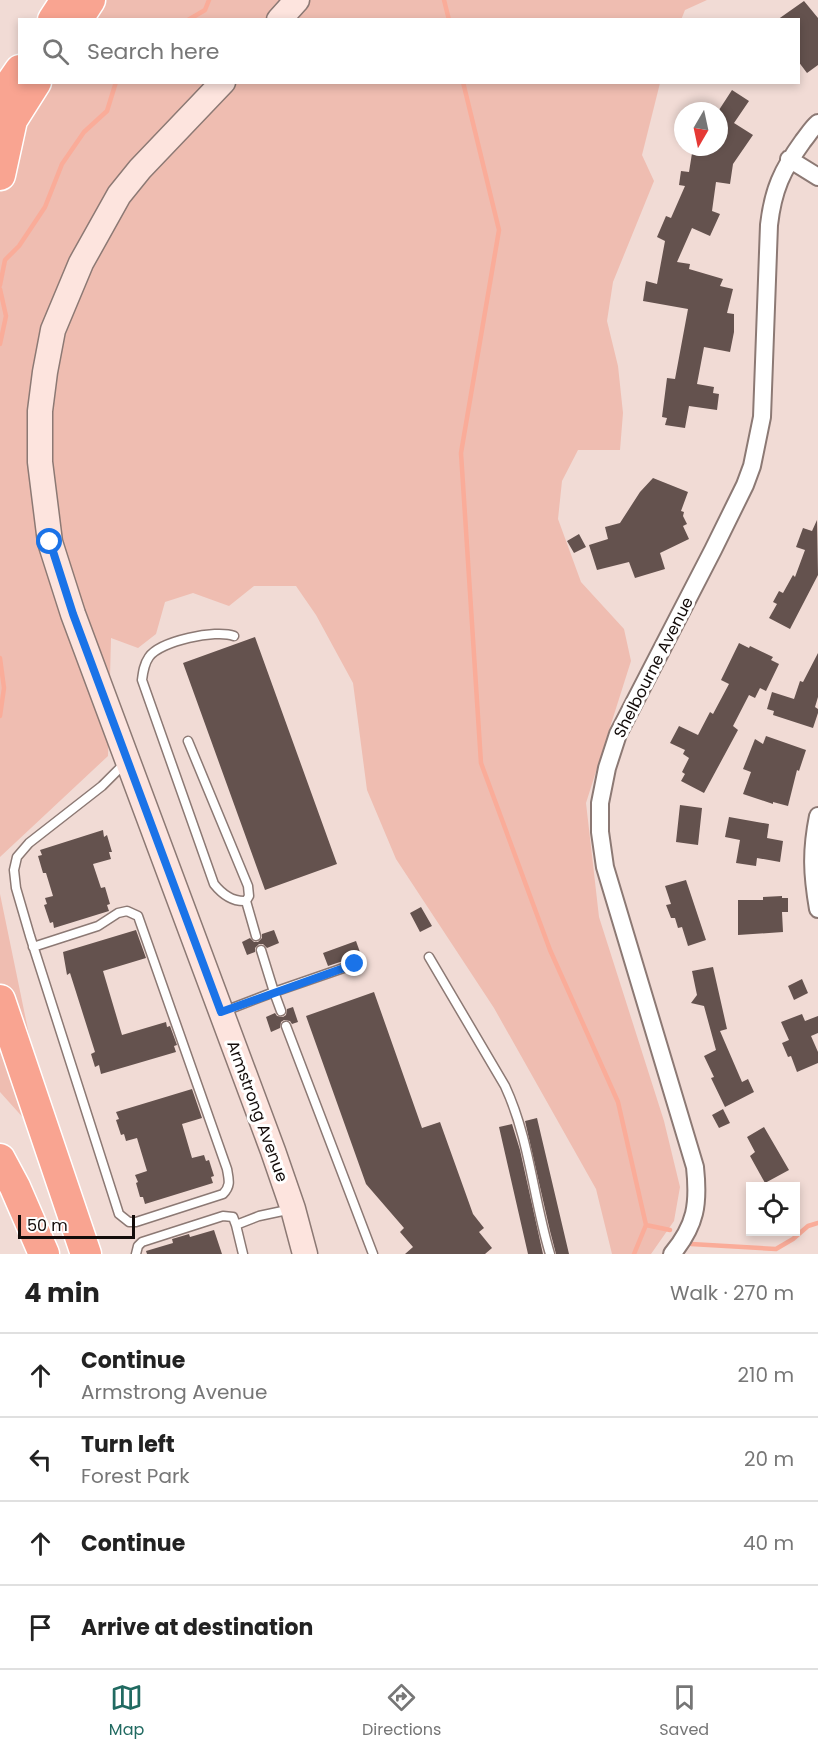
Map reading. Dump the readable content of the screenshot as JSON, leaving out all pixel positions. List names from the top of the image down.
{
  "streets": {
    "street": ["Shelbourne Avenue", "Armstrong Avenue"]
  },
  "scale_bar": "50 m",
  "north": "bottom",
  "page": {
    "search": "Search here",
    "scale": "50 m",
    "heading": ["4 min", "Walk · 270 m"],
    "list": [
      ["Continue", "Armstrong Avenue", "210 m"],
      ["Turn left", "Forest Park", "20 m"],
      ["Continue", "40 m"],
      "Arrive at destination"
    ],
    "nav": ["Map", "Directions", "Saved"]
  }
}
